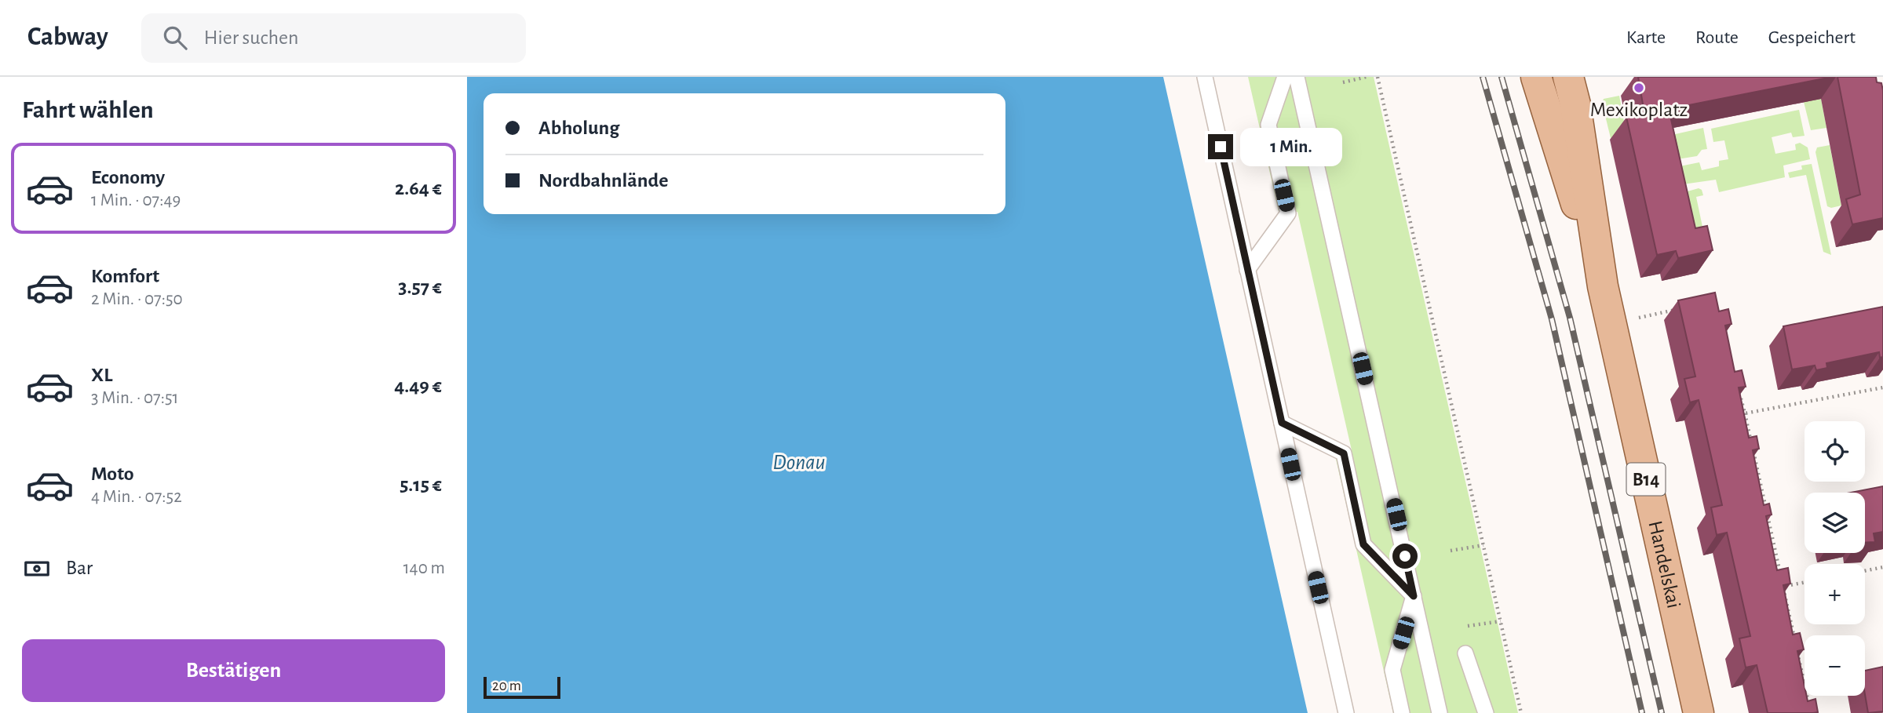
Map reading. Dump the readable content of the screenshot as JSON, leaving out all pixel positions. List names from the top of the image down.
{
  "streets": {
    "main road": ["B14", "Handelskai"]
  },
  "water": ["Donau"],
  "places": ["Mexikoplatz"],
  "scale_bar": "20 m",
  "page": {
    "header": "Cabway",
    "search": "Hier suchen",
    "nav": ["Karte", "Route", "Gespeichert"],
    "heading": "Fahrt wählen",
    "banner": ["Abholung", "Nordbahnlände"],
    "bubble": "1 Min.",
    "list": [
      {
        "name": "Economy",
        "note": "1 Min. · 07:49",
        "value": "2.64 €"
      },
      {
        "name": "Komfort",
        "note": "2 Min. · 07:50",
        "value": "3.57 €"
      },
      {
        "name": "XL",
        "note": "3 Min. · 07:51",
        "value": "4.49 €"
      },
      {
        "name": "Moto",
        "note": "4 Min. · 07:52",
        "value": "5.15 €"
      }
    ],
    "map_buttons": ["+", "−"],
    "pay": ["Bar", "140 m"],
    "buttons": "Bestätigen",
    "scale": "20 m"
  }
}
